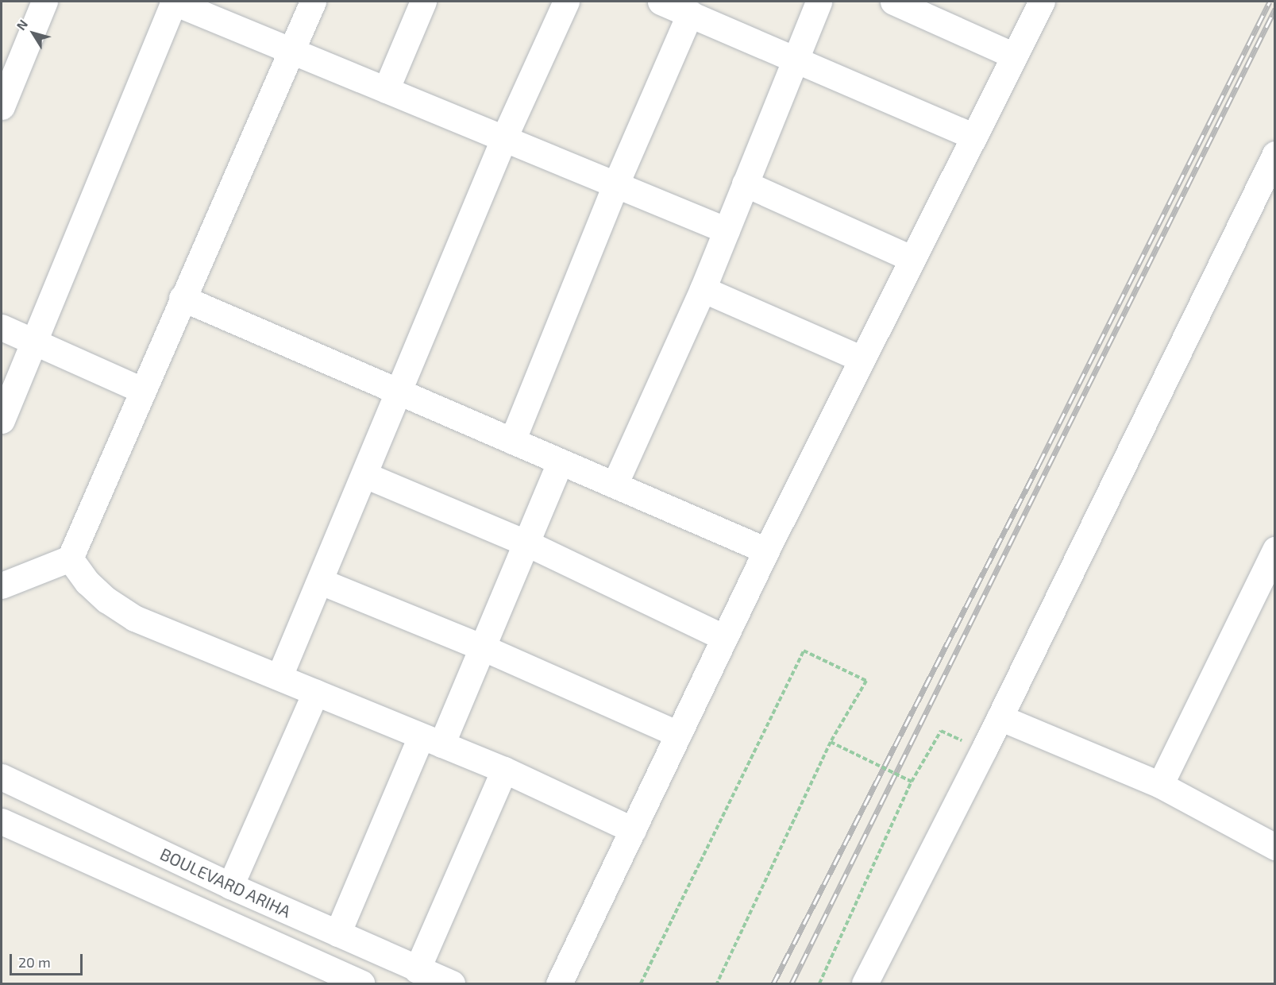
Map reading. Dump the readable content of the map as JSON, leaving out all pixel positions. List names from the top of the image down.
{
  "streets": {
    "street": ["BOULEVARD ARIHA"]
  },
  "scale_bar": "20 m",
  "north": "top left"
}
